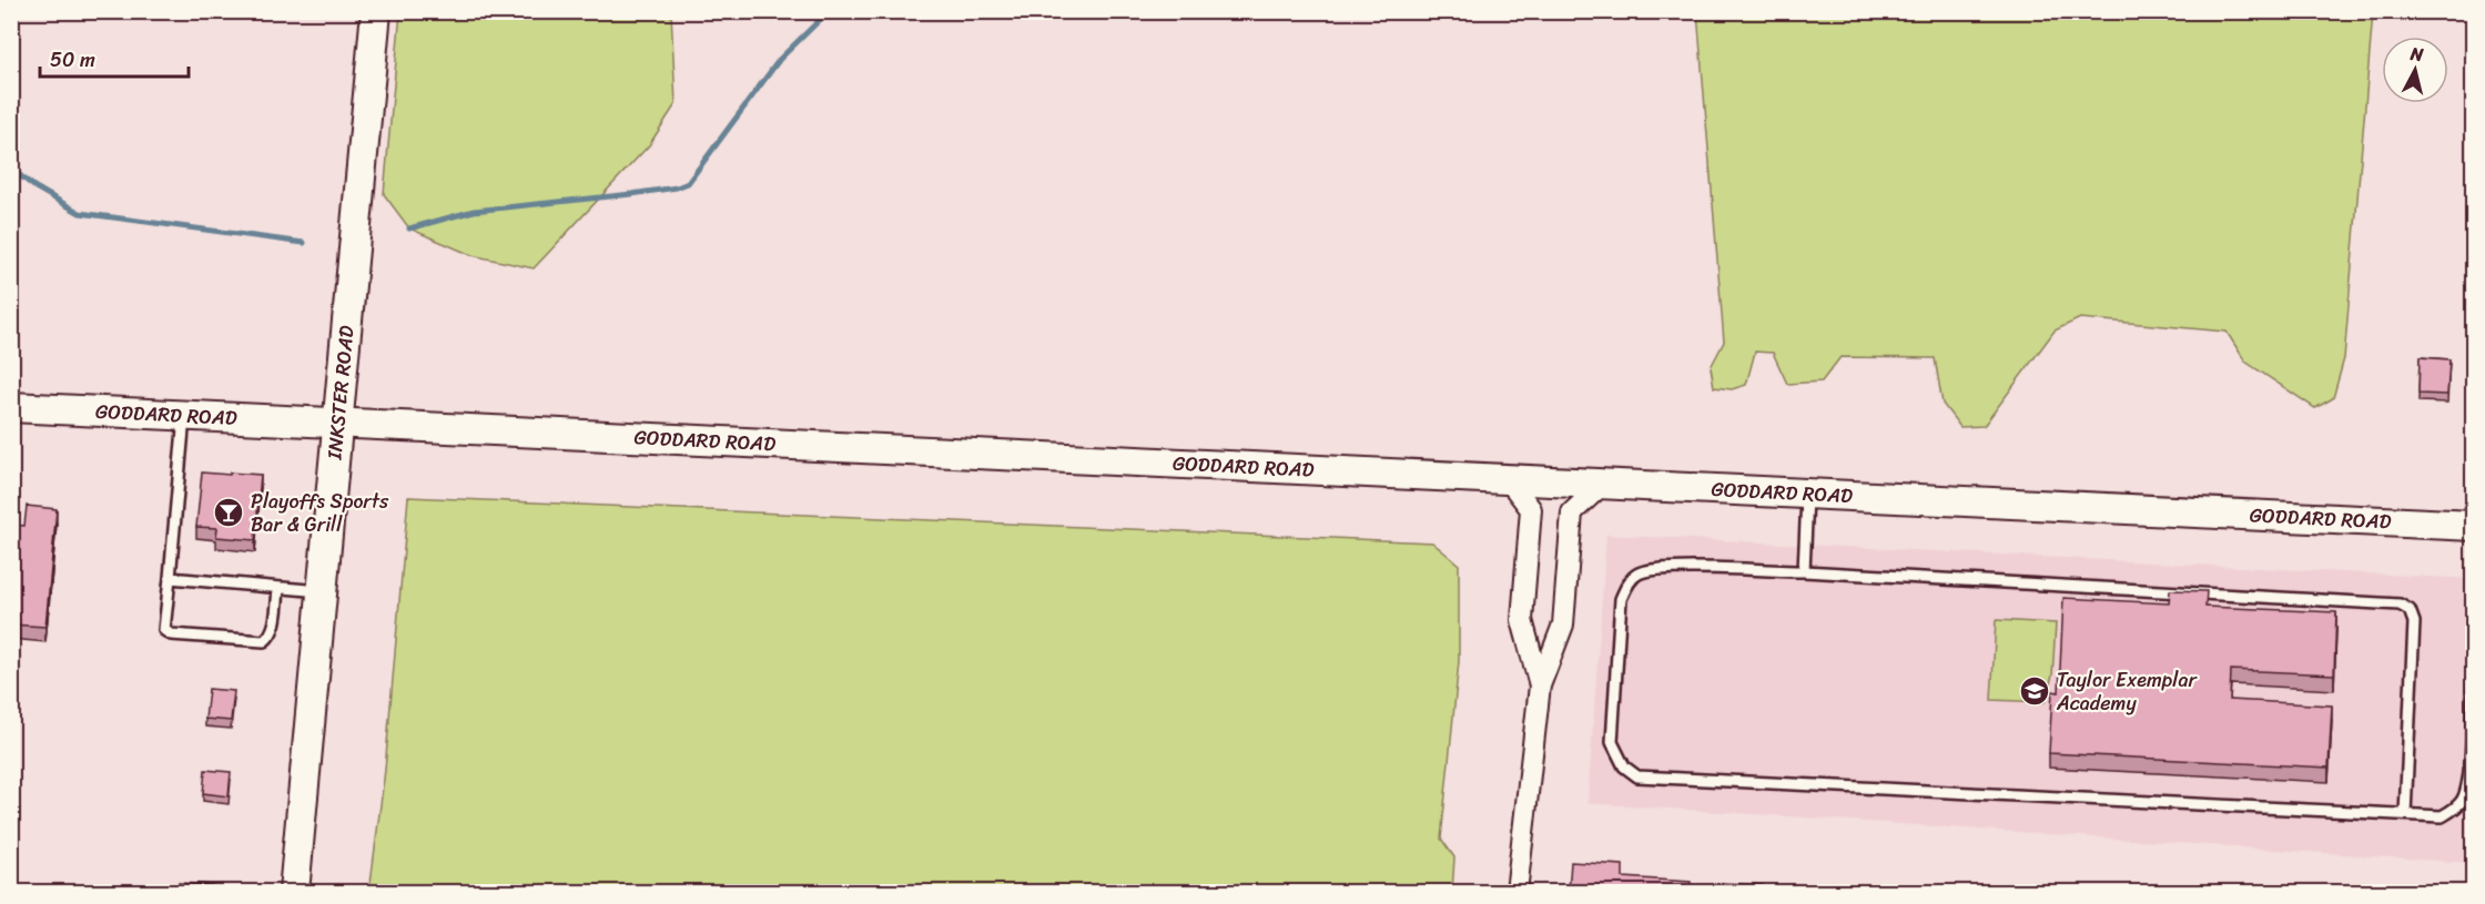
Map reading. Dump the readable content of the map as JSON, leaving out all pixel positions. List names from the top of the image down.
{
  "streets": {
    "main road": ["INKSTER ROAD", "GODDARD ROAD"]
  },
  "crossings": [
    ["INKSTER ROAD", "GODDARD ROAD"]
  ],
  "places": {
    "bar": ["Playoffs Sports Bar & Grill"],
    "school or university": ["Taylor Exemplar Academy"]
  },
  "scale_bar": "50 m",
  "north": "top"
}
